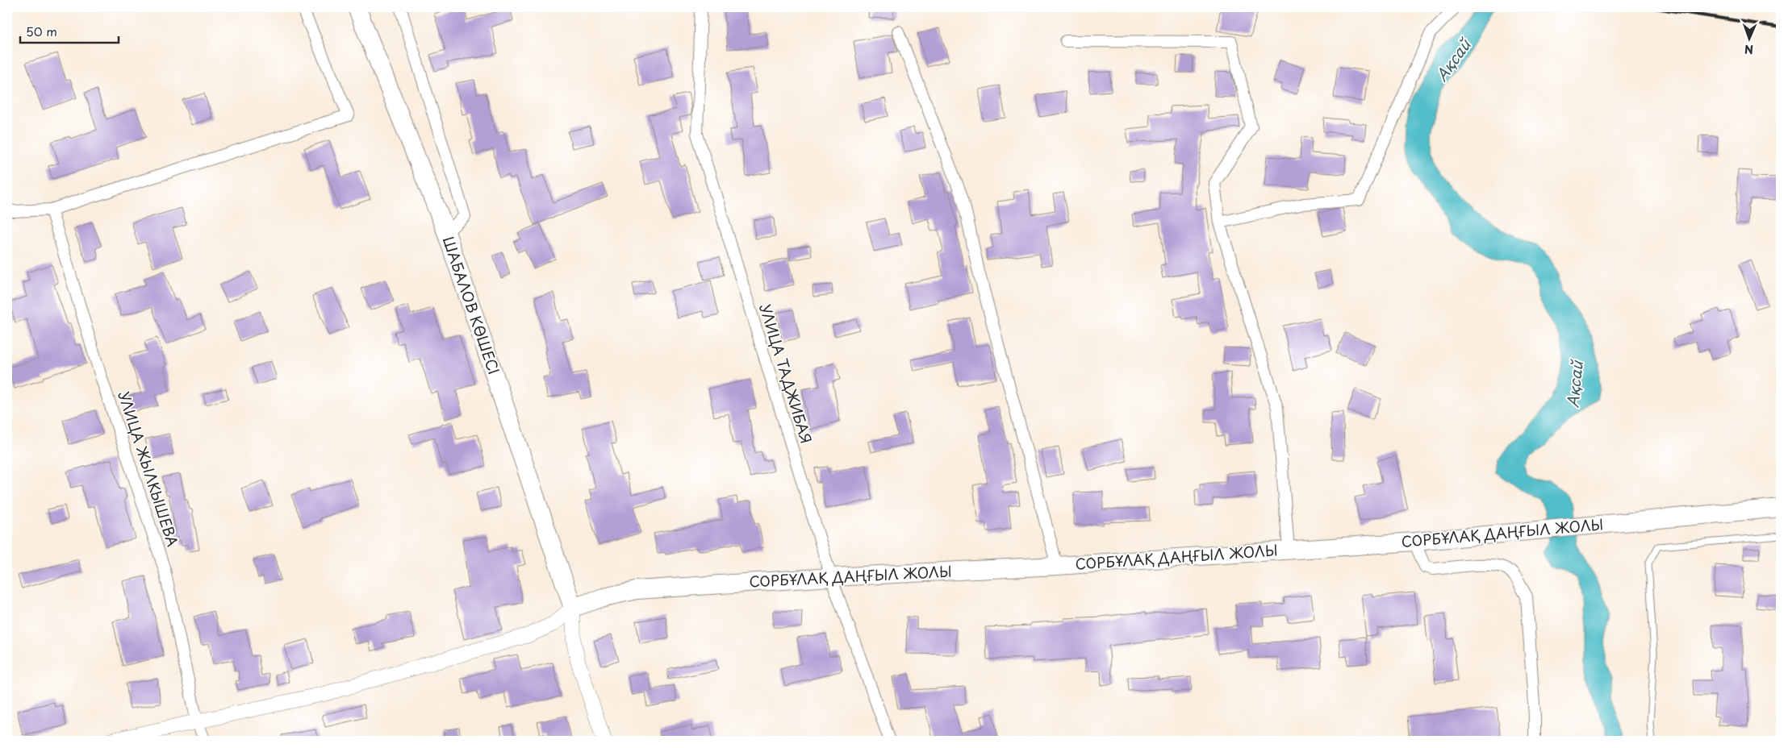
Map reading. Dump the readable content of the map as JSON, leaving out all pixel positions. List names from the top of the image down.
{
  "streets": {
    "main road": ["ШАБАЛОВ КӨШЕСІ", "СОРБҰЛАҚ ДАҢҒЫЛ ЖОЛЫ"],
    "street": ["УЛИЦА ТАДЖИБАЯ", "УЛИЦА ЖЫЛКЫШЕВА"]
  },
  "crossings": [
    ["ШАБАЛОВ КӨШЕСІ", "СОРБҰЛАҚ ДАҢҒЫЛ ЖОЛЫ"],
    ["УЛИЦА ТАДЖИБАЯ", "СОРБҰЛАҚ ДАҢҒЫЛ ЖОЛЫ"]
  ],
  "water": ["Ақсай"],
  "scale_bar": "50 m",
  "north": "bottom"
}
